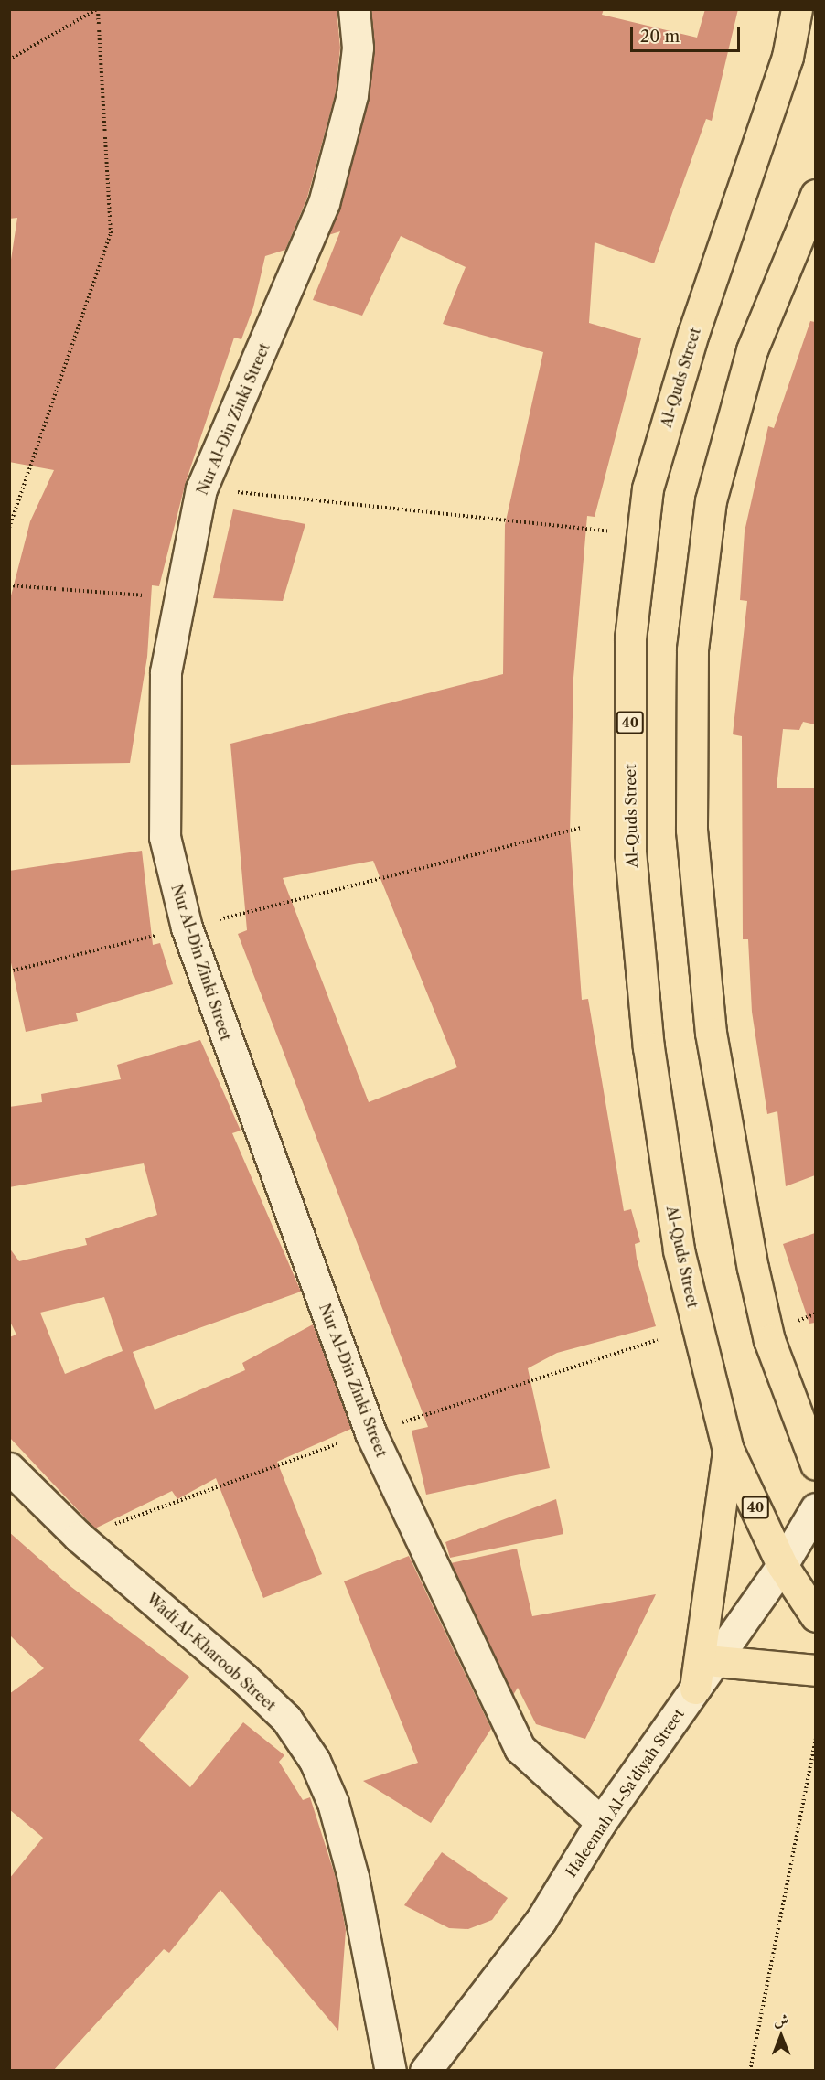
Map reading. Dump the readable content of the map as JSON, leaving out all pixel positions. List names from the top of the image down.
{
  "streets": {
    "highway": ["Al-Quds Street", "40"],
    "street": ["Nur Al-Din Zinki Street", "Wadi Al-Kharoob Street", "Haleemah Al-Sa'diyah Street"]
  },
  "crossings": [
    ["Al-Quds Street", "Haleemah Al-Sa'diyah Street"],
    ["Nur Al-Din Zinki Street", "Haleemah Al-Sa'diyah Street"]
  ],
  "scale_bar": "20 m",
  "north": "top"
}
